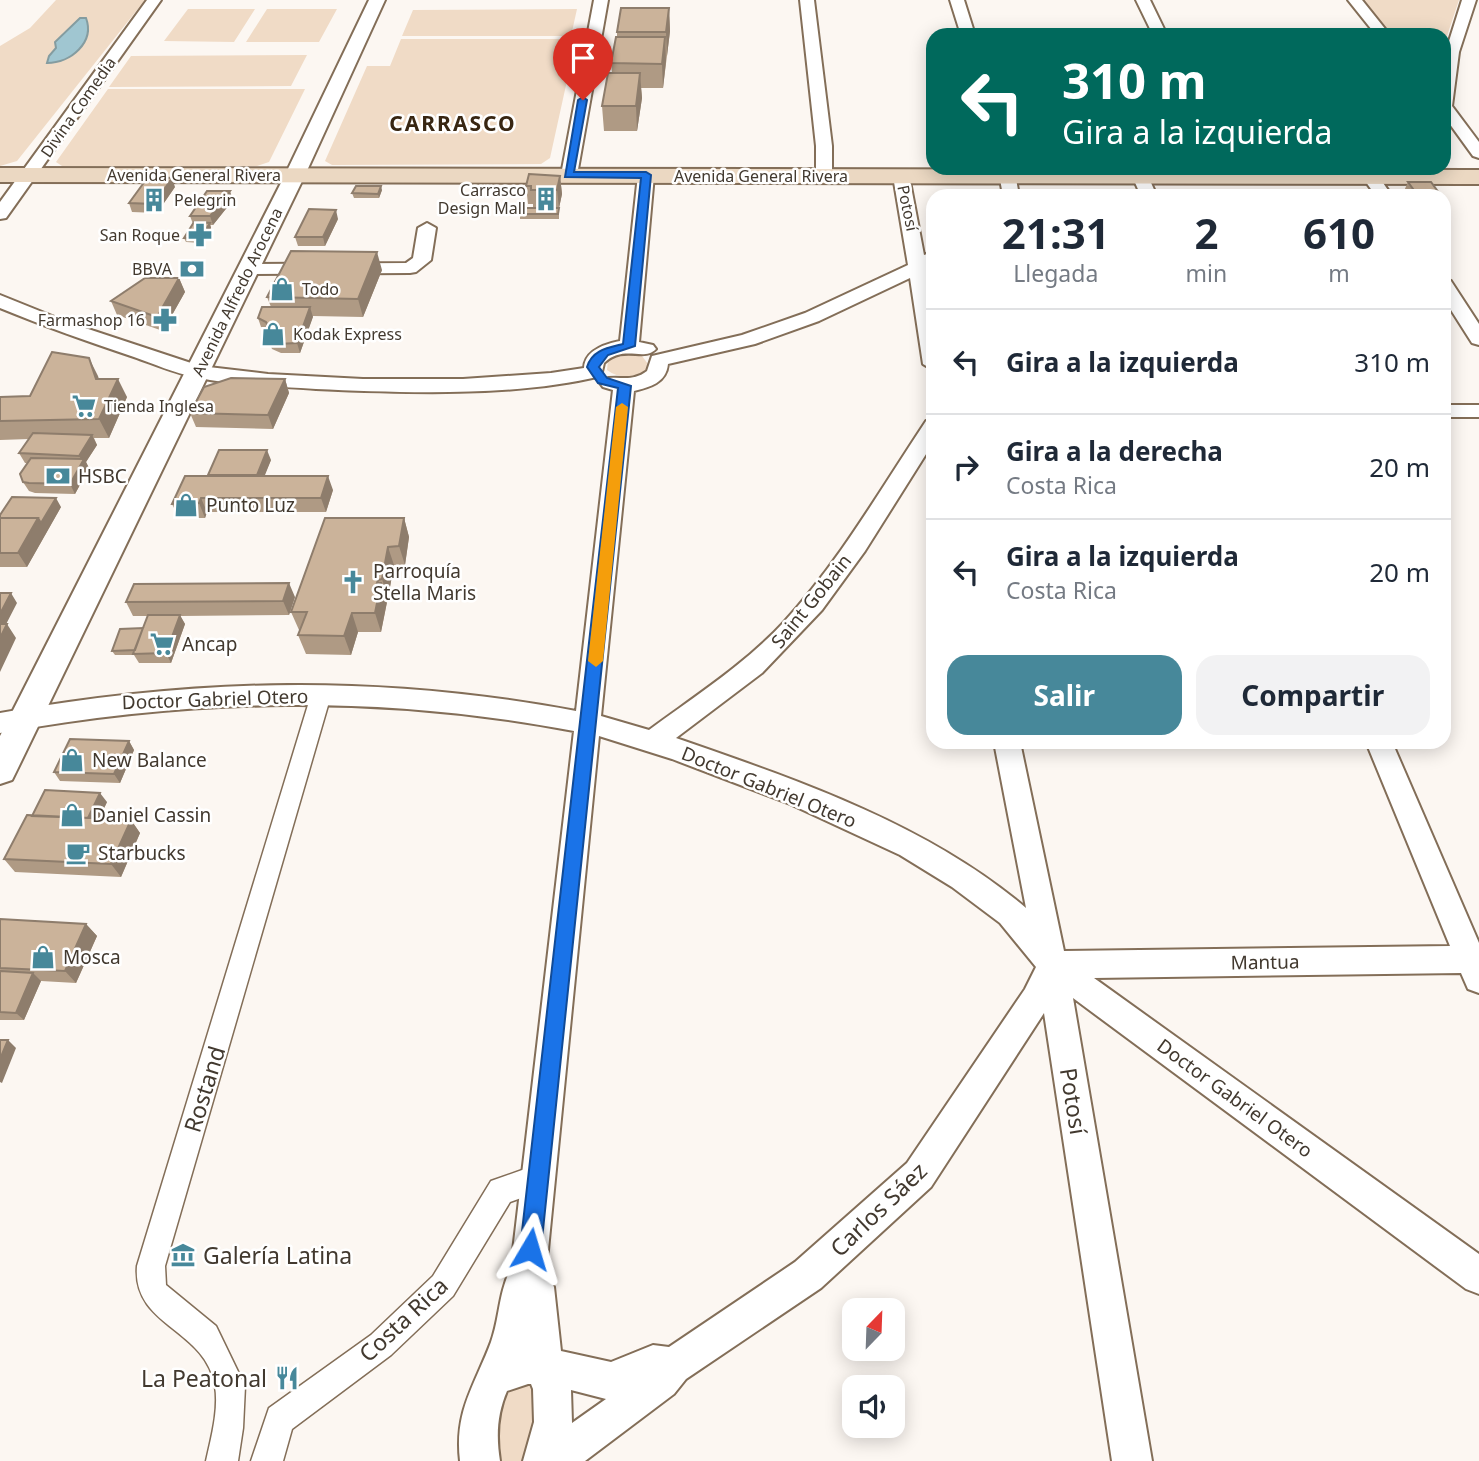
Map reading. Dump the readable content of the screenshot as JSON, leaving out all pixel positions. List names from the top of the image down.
{
  "streets": {
    "main road": ["Avenida General Rivera"],
    "street": [
      "Divina Comedia",
      "Potosí",
      "Avenida Alfredo Arocena",
      "Saint Gobain",
      "Doctor Gabriel Otero",
      "Mantua",
      "Rostand",
      "Carlos Sáez",
      "Costa Rica"
    ]
  },
  "crossings": [
    ["Divina Comedia", "Avenida General Rivera"],
    ["Avenida General Rivera", "Potosí"],
    ["Avenida General Rivera", "Avenida Alfredo Arocena"],
    ["Potosí", "Doctor Gabriel Otero"],
    ["Potosí", "Mantua"],
    ["Potosí", "Carlos Sáez"],
    ["Avenida Alfredo Arocena", "Doctor Gabriel Otero"],
    ["Saint Gobain", "Doctor Gabriel Otero"],
    ["Doctor Gabriel Otero", "Mantua"],
    ["Doctor Gabriel Otero", "Rostand"],
    ["Doctor Gabriel Otero", "Carlos Sáez"],
    ["Mantua", "Carlos Sáez"]
  ],
  "districts": ["CARRASCO"],
  "places": {
    "building": ["Carrasco Design Mall", "Pelegrin"],
    "pharmacy": ["San Roque", "Farmashop 16"],
    "bank": ["BBVA", "HSBC"],
    "shop": [
      "Todo",
      "Kodak Express",
      "Punto Luz",
      "New Balance",
      "Daniel Cassin",
      "Mosca"
    ],
    "supermarket": ["Tienda Inglesa", "Ancap"],
    "church": ["Parroquía Stella Maris"],
    "cafe": ["Starbucks"],
    "museum": ["Galería Latina"],
    "restaurant": ["La Peatonal"]
  },
  "north": "top right",
  "page": {
    "turn": ["310 m", "Gira a la izquierda"],
    "eta": [
      "21:31",
      "Llegada",
      "2",
      "min",
      "610",
      "m"
    ],
    "list": [
      {
        "name": "Gira a la izquierda",
        "value": "310 m"
      },
      {
        "name": "Gira a la derecha",
        "note": "Costa Rica",
        "value": "20 m"
      },
      {
        "name": "Gira a la izquierda",
        "note": "Costa Rica",
        "value": "20 m"
      }
    ],
    "buttons": ["Salir", "Compartir"]
  }
}
